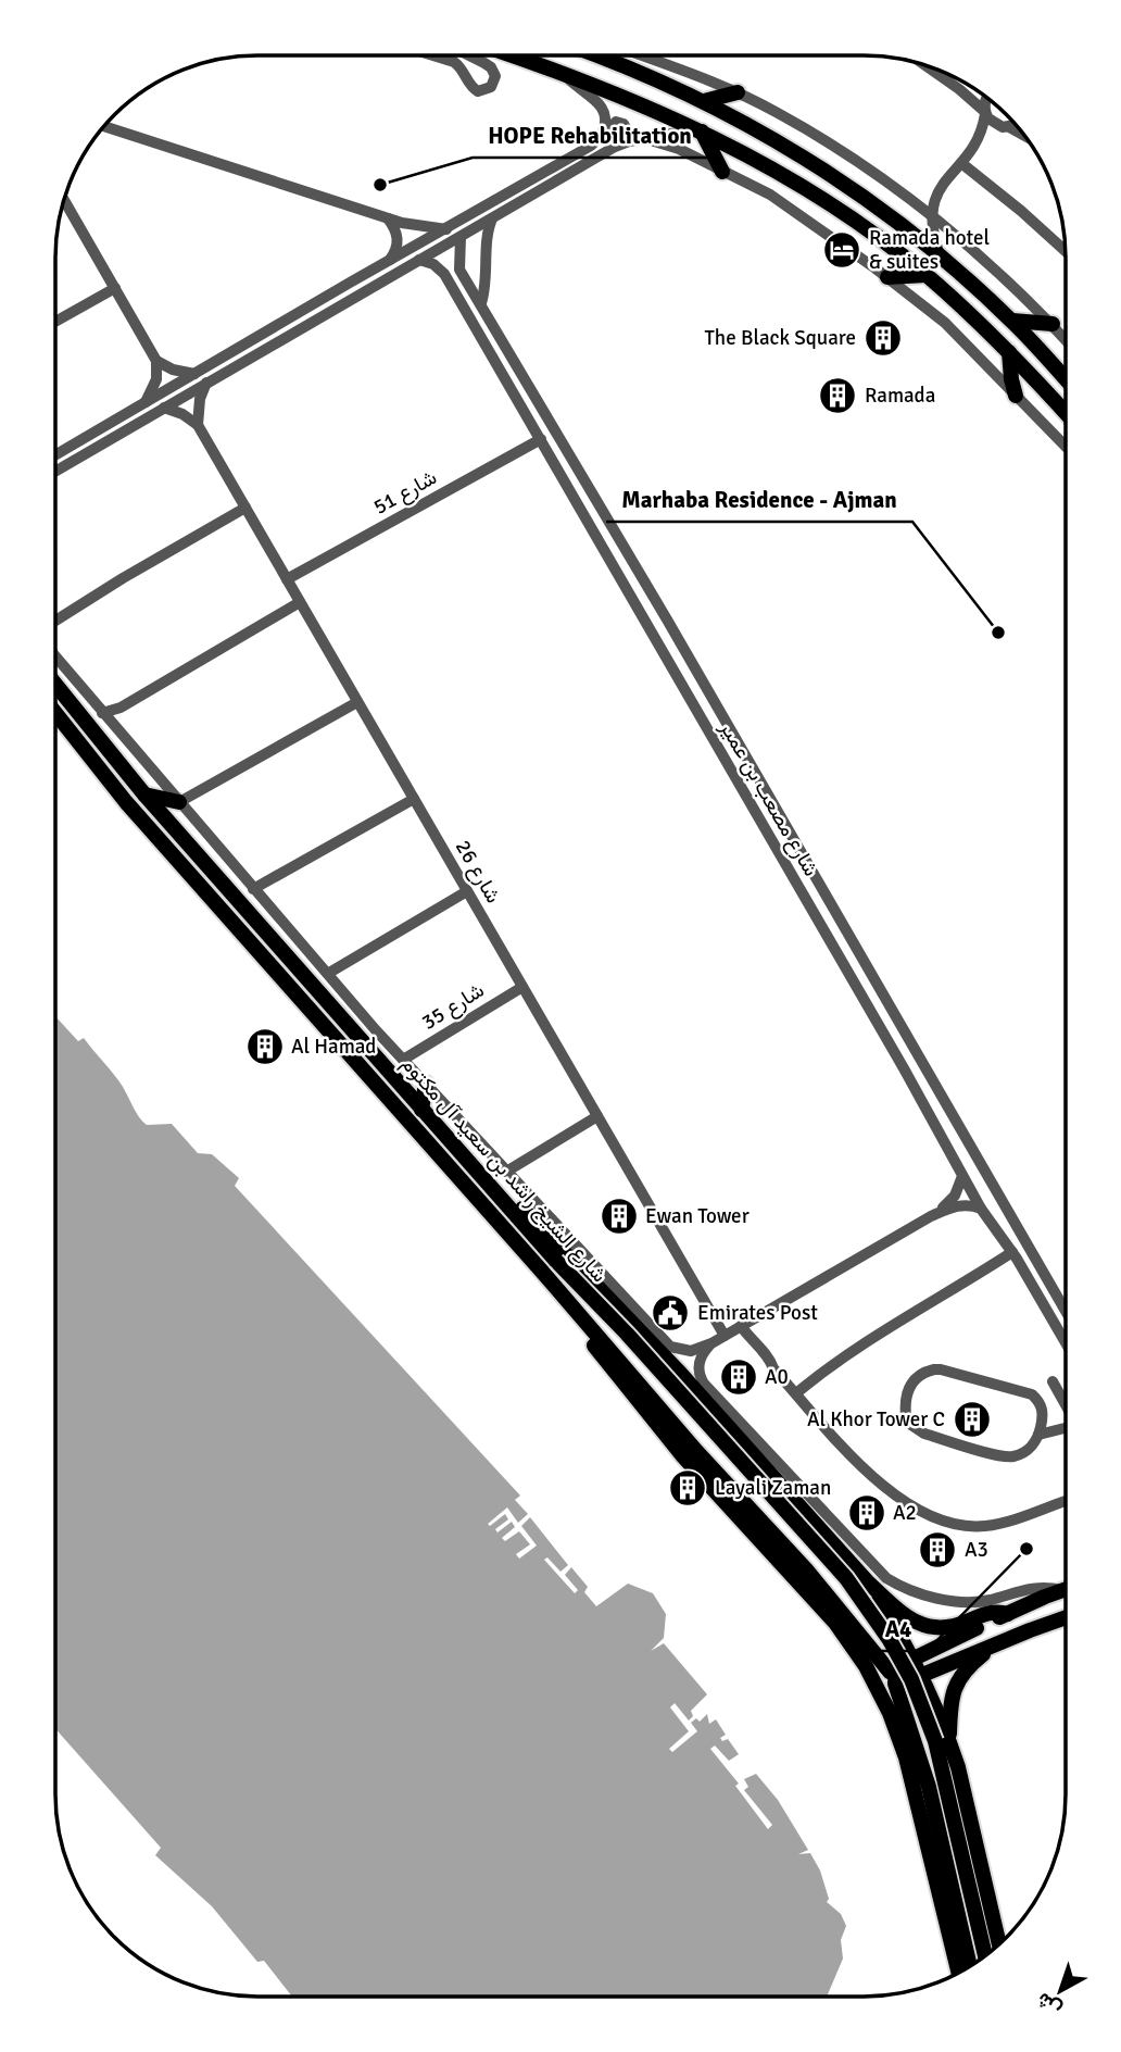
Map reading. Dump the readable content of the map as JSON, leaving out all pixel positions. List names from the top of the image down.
{
  "streets": {
    "main road": ["شارع الشيخ راشد بن سعيد آل مكتوم"],
    "street": [
      "شارع 51",
      "شارع مصعب بن عمير",
      "شارع 26",
      "شارع 35"
    ]
  },
  "crossings": [
    ["شارع 51", "شارع مصعب بن عمير"],
    ["شارع 51", "شارع 26"],
    ["شارع 26", "شارع 35"]
  ],
  "places": {
    "other": ["HOPE Rehabilitation", "Marhaba Residence - Ajman", "A4"],
    "hotel": ["Ramada hotel & suites"],
    "building": [
      "The Black Square",
      "Ramada",
      "Al Hamad",
      "Ewan Tower",
      "A0",
      "Al Khor Tower C",
      "Layali Zaman",
      "A2",
      "A3"
    ],
    "public building": ["Emirates Post"]
  },
  "north": "bottom left"
}
